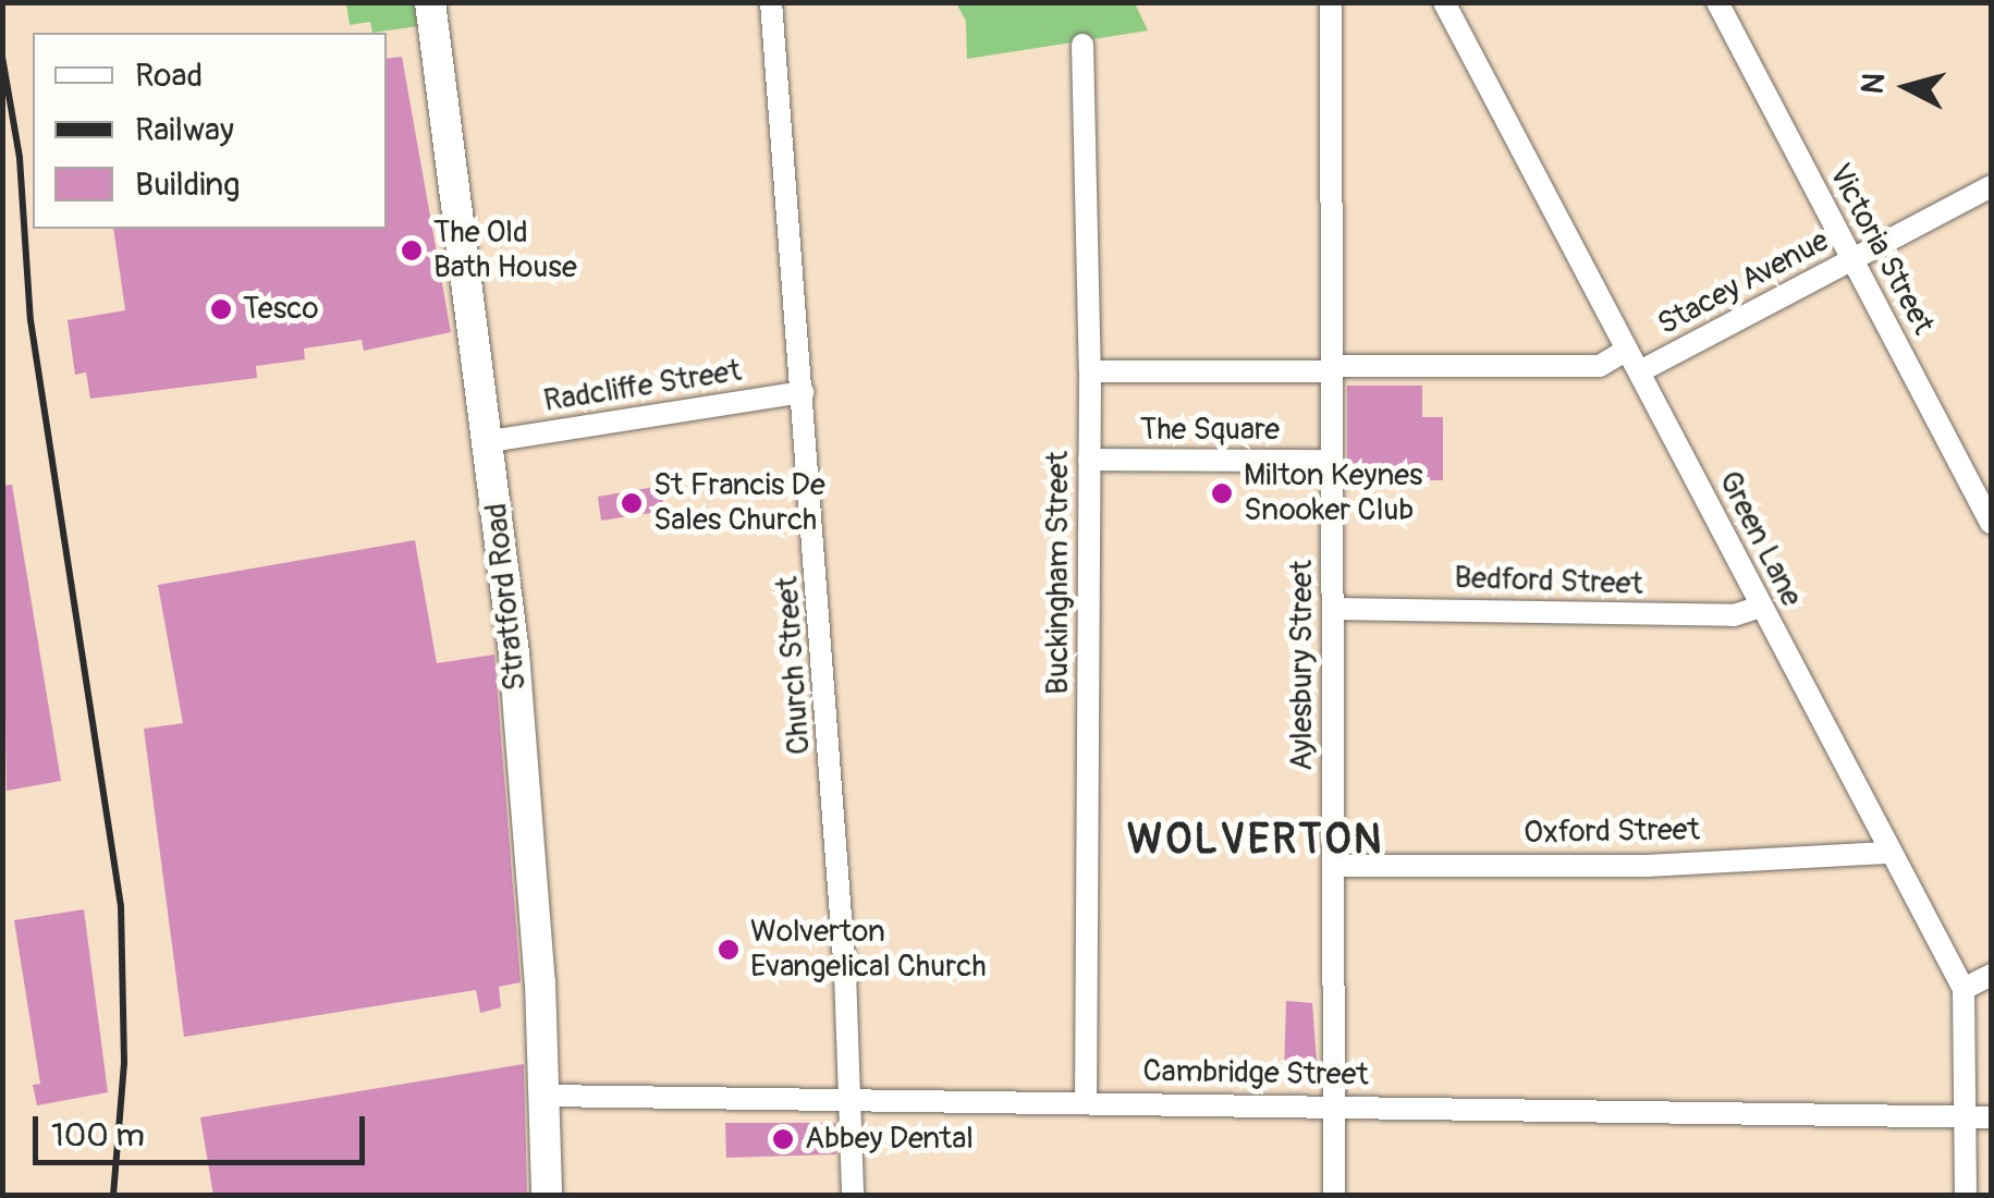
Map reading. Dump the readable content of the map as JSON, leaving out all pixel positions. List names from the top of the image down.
{
  "streets": {
    "street": [
      "Victoria Street",
      "Stacey Avenue",
      "Radcliffe Street",
      "The Square",
      "Green Lane",
      "Buckingham Street",
      "Bedford Street",
      "Stratford Road",
      "Church Street",
      "Aylesbury Street",
      "Oxford Street",
      "Cambridge Street"
    ]
  },
  "crossings": [
    ["Victoria Street", "Stacey Avenue"],
    ["Stacey Avenue", "Green Lane"],
    ["Radcliffe Street", "Stratford Road"],
    ["Radcliffe Street", "Church Street"],
    ["The Square", "Buckingham Street"],
    ["The Square", "Aylesbury Street"],
    ["Green Lane", "Bedford Street"],
    ["Green Lane", "Oxford Street"],
    ["Green Lane", "Cambridge Street"],
    ["Buckingham Street", "Cambridge Street"],
    ["Bedford Street", "Aylesbury Street"],
    ["Stratford Road", "Cambridge Street"],
    ["Church Street", "Cambridge Street"],
    ["Aylesbury Street", "Oxford Street"],
    ["Aylesbury Street", "Cambridge Street"]
  ],
  "districts": ["WOLVERTON"],
  "places": [
    "The Old Bath House",
    "Tesco",
    "Milton Keynes Snooker Club",
    "St Francis De Sales Church",
    "Wolverton Evangelical Church",
    "Abbey Dental"
  ],
  "legend": ["Road", "Railway", "Building"],
  "scale_bar": "100 m",
  "north": "left"
}
